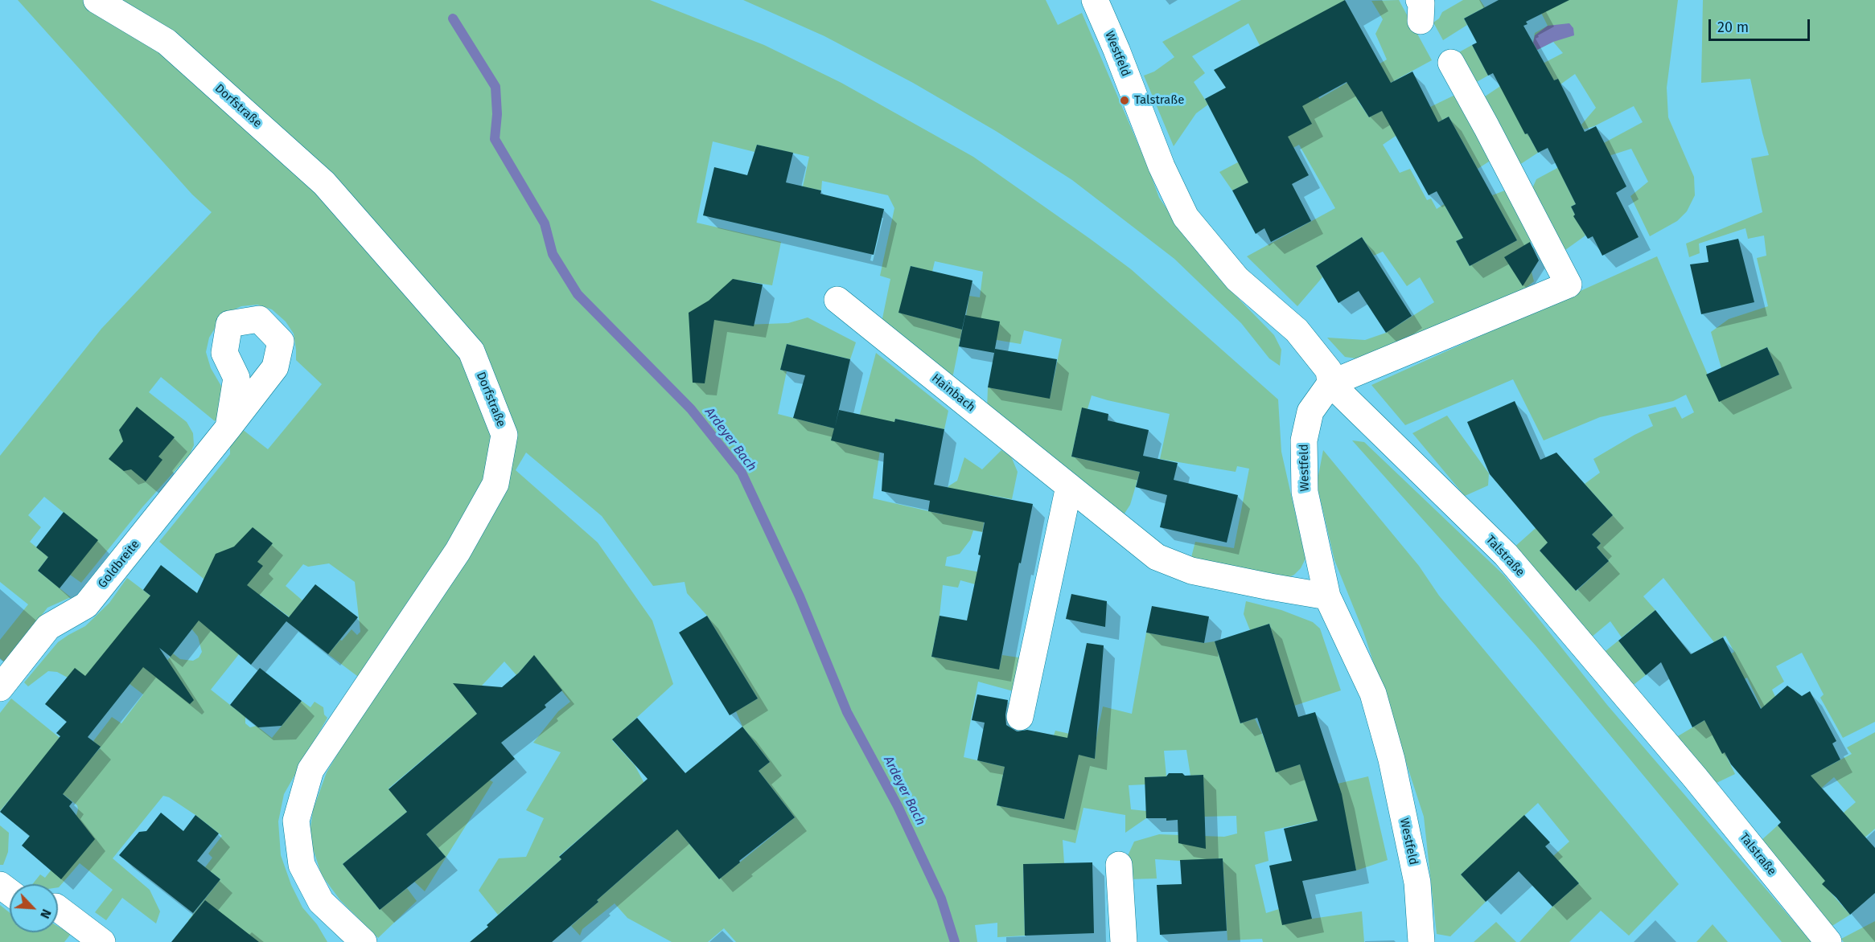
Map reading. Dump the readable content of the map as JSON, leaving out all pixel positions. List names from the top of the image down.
{
  "streets": {
    "street": [
      "Westfeld",
      "Dorfstraße",
      "Hainbach",
      "Talstraße",
      "Goldbreite"
    ]
  },
  "crossings": [
    ["Westfeld", "Hainbach"],
    ["Westfeld", "Talstraße"]
  ],
  "water": ["Ardeyer Bach"],
  "places": ["Talstraße"],
  "scale_bar": "20 m",
  "north": "bottom right"
}
